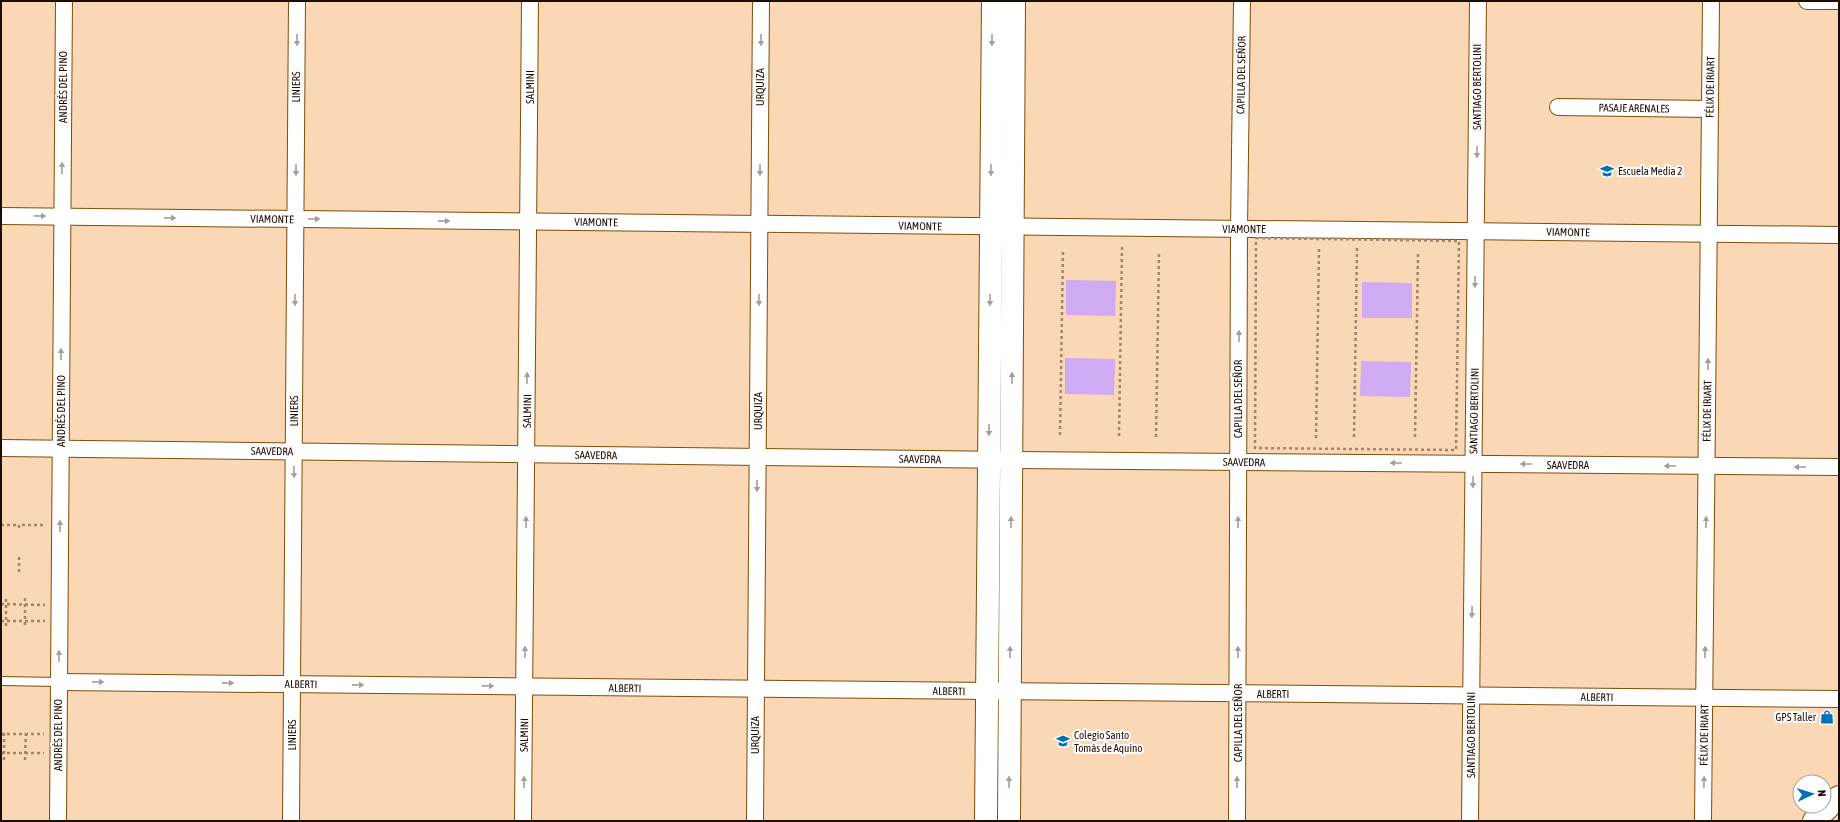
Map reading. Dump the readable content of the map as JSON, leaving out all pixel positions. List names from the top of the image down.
{
  "streets": {
    "street": [
      "CAPILLA DEL SEÑOR",
      "ANDRÉS DEL PINO",
      "LINIERS",
      "SALMINI",
      "URQUIZA",
      "SANTIAGO BERTOLINI",
      "FÉLIX DE IRIART",
      "PASAJE ARENALES",
      "VIAMONTE",
      "SAAVEDRA",
      "ALBERTI"
    ]
  },
  "crossings": [
    ["CAPILLA DEL SEÑOR", "VIAMONTE"],
    ["CAPILLA DEL SEÑOR", "SAAVEDRA"],
    ["CAPILLA DEL SEÑOR", "ALBERTI"],
    ["ANDRÉS DEL PINO", "VIAMONTE"],
    ["ANDRÉS DEL PINO", "SAAVEDRA"],
    ["ANDRÉS DEL PINO", "ALBERTI"],
    ["LINIERS", "VIAMONTE"],
    ["LINIERS", "SAAVEDRA"],
    ["LINIERS", "ALBERTI"],
    ["SALMINI", "VIAMONTE"],
    ["SALMINI", "SAAVEDRA"],
    ["SALMINI", "ALBERTI"],
    ["URQUIZA", "VIAMONTE"],
    ["URQUIZA", "SAAVEDRA"],
    ["URQUIZA", "ALBERTI"],
    ["SANTIAGO BERTOLINI", "VIAMONTE"],
    ["SANTIAGO BERTOLINI", "SAAVEDRA"],
    ["SANTIAGO BERTOLINI", "ALBERTI"],
    ["FÉLIX DE IRIART", "PASAJE ARENALES"],
    ["FÉLIX DE IRIART", "VIAMONTE"],
    ["FÉLIX DE IRIART", "SAAVEDRA"],
    ["FÉLIX DE IRIART", "ALBERTI"]
  ],
  "one_way": [
    "CAPILLA DEL SEÑOR",
    "ANDRÉS DEL PINO",
    "LINIERS",
    "SALMINI",
    "URQUIZA",
    "SANTIAGO BERTOLINI",
    "FÉLIX DE IRIART"
  ],
  "places": {
    "school or university": ["Escuela Media 2", "Colegio Santo Tomás de Aquino"],
    "shop": ["GPS Taller"]
  },
  "north": "right"
}
